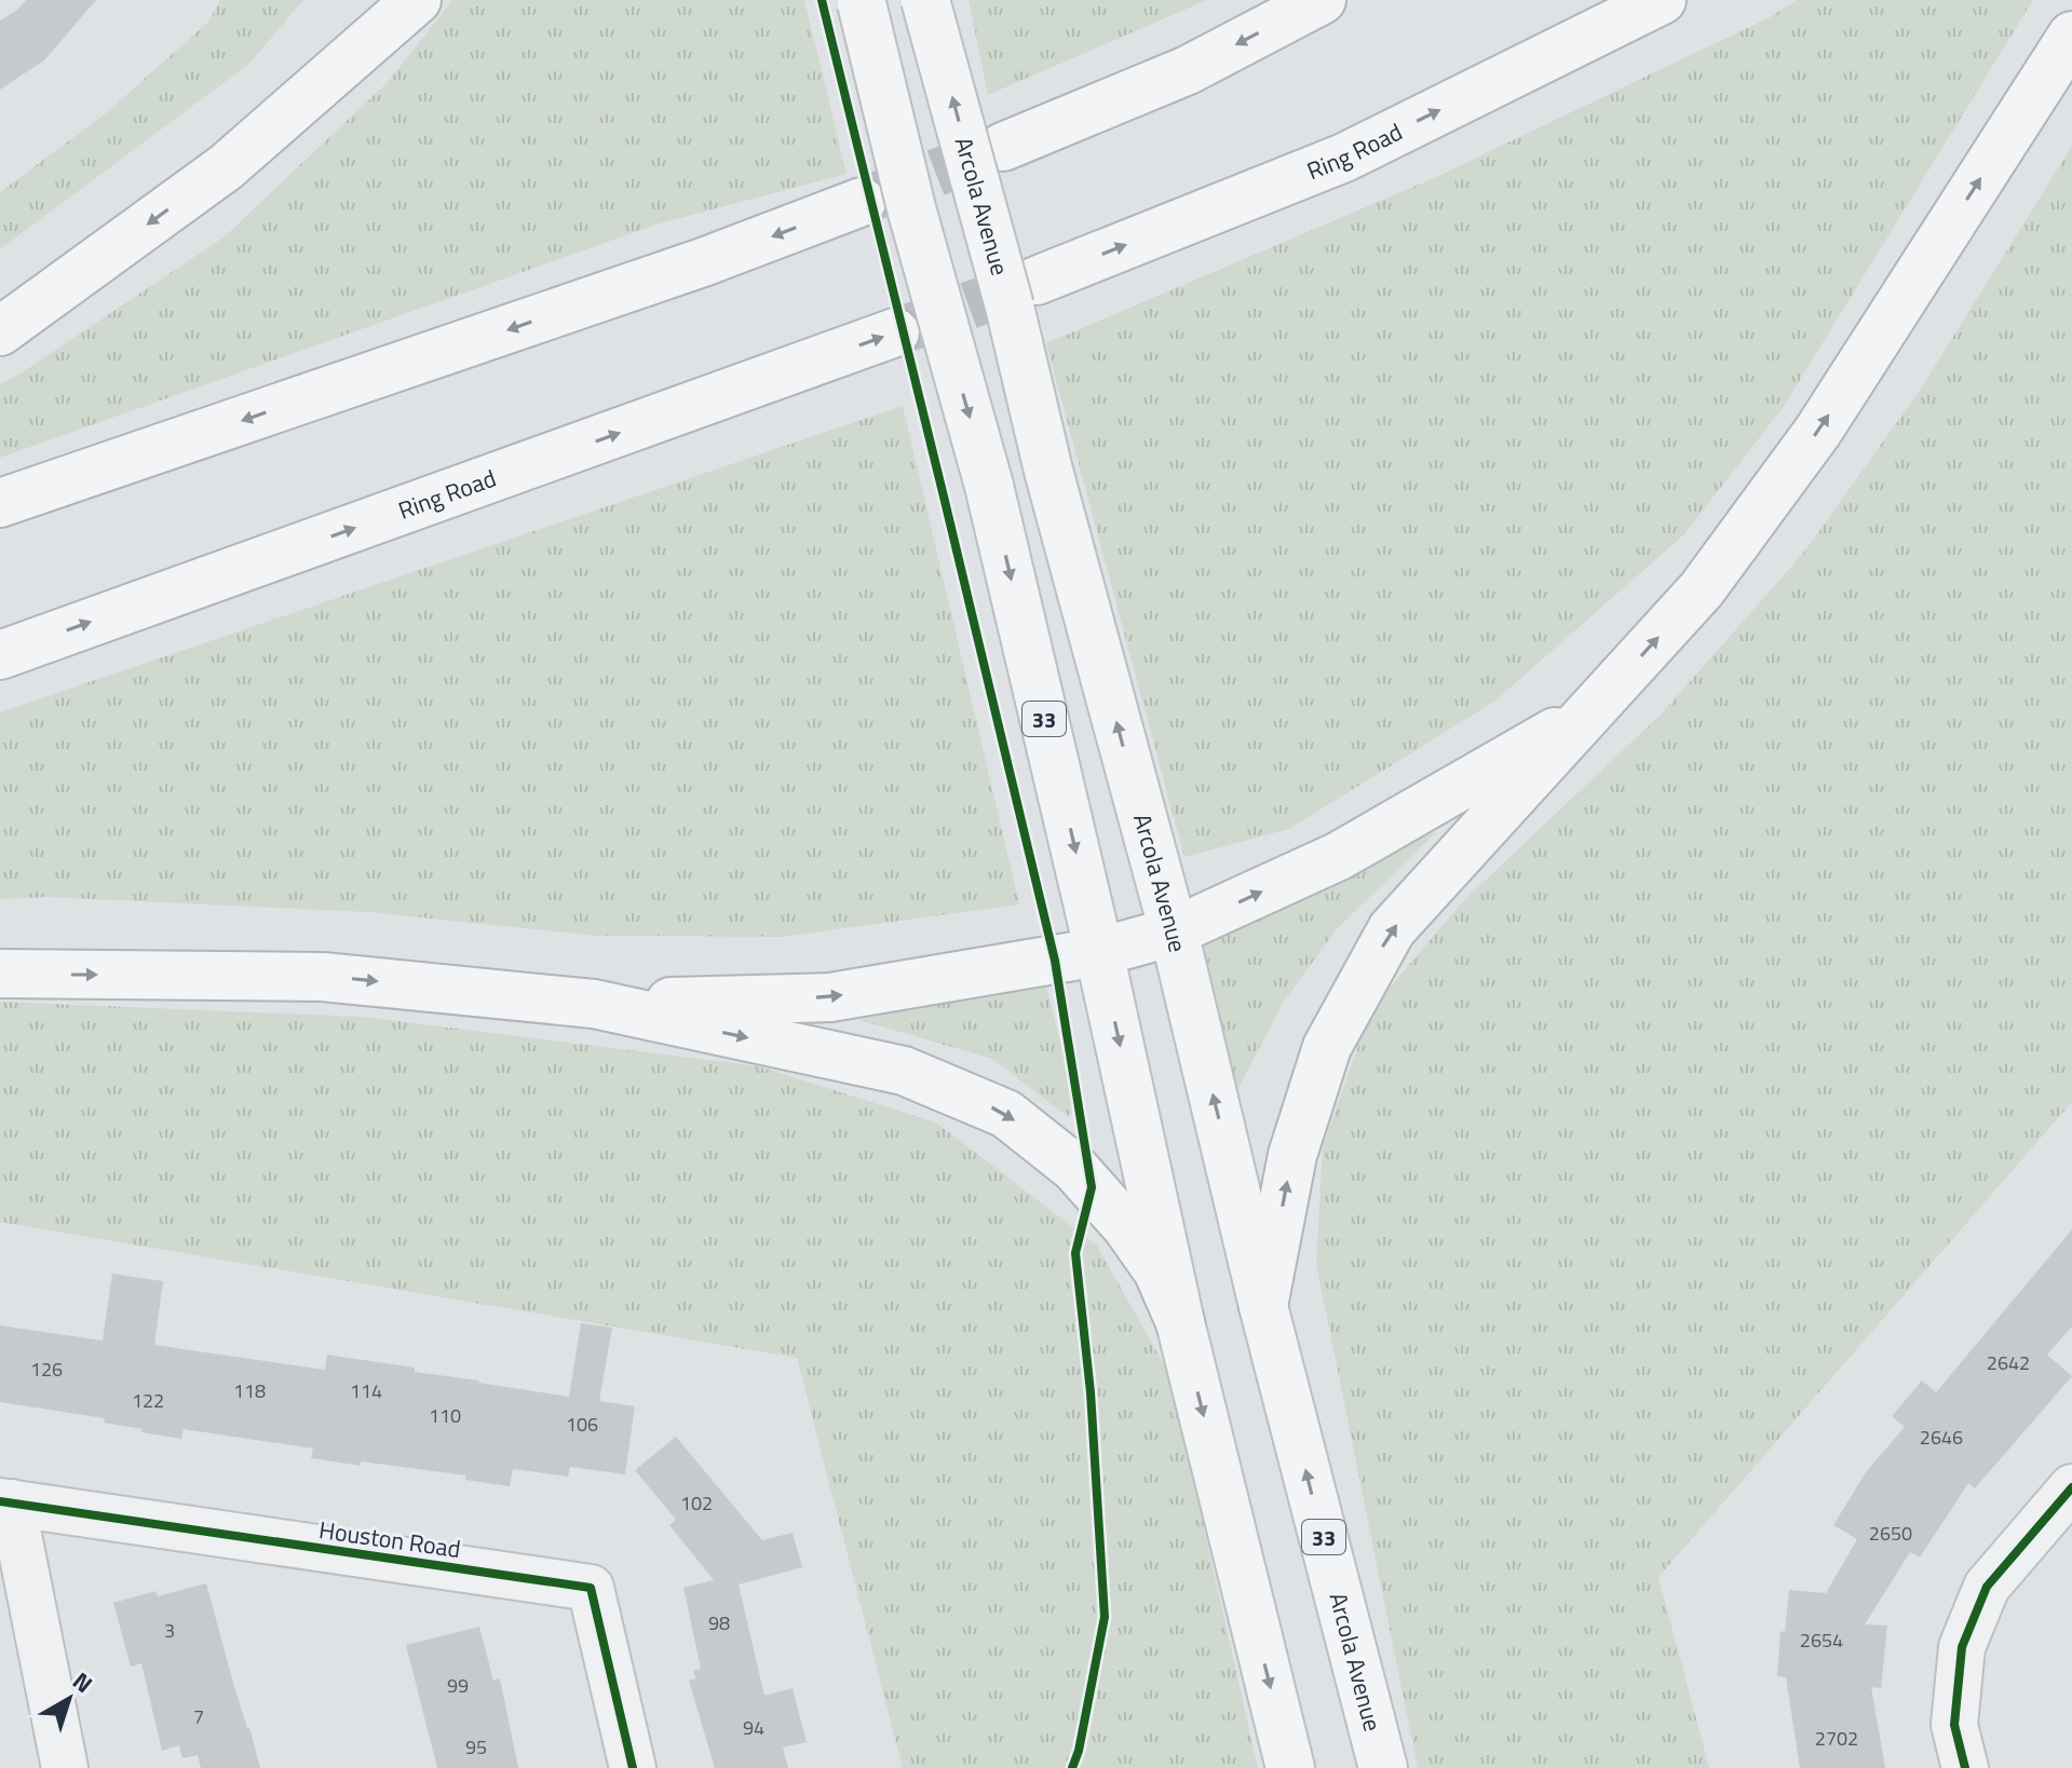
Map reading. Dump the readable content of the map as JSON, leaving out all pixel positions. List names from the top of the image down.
{
  "streets": {
    "main road": ["Ring Road", "Arcola Avenue", "33"],
    "street": ["Houston Road"]
  },
  "house_numbers": [
    "2642",
    "126",
    "118",
    "114",
    "122",
    "110",
    "106",
    "2646",
    "102",
    "2650",
    "98",
    "3",
    "2654",
    "99",
    "7",
    "94",
    "2702",
    "95"
  ],
  "north": "top right"
}
